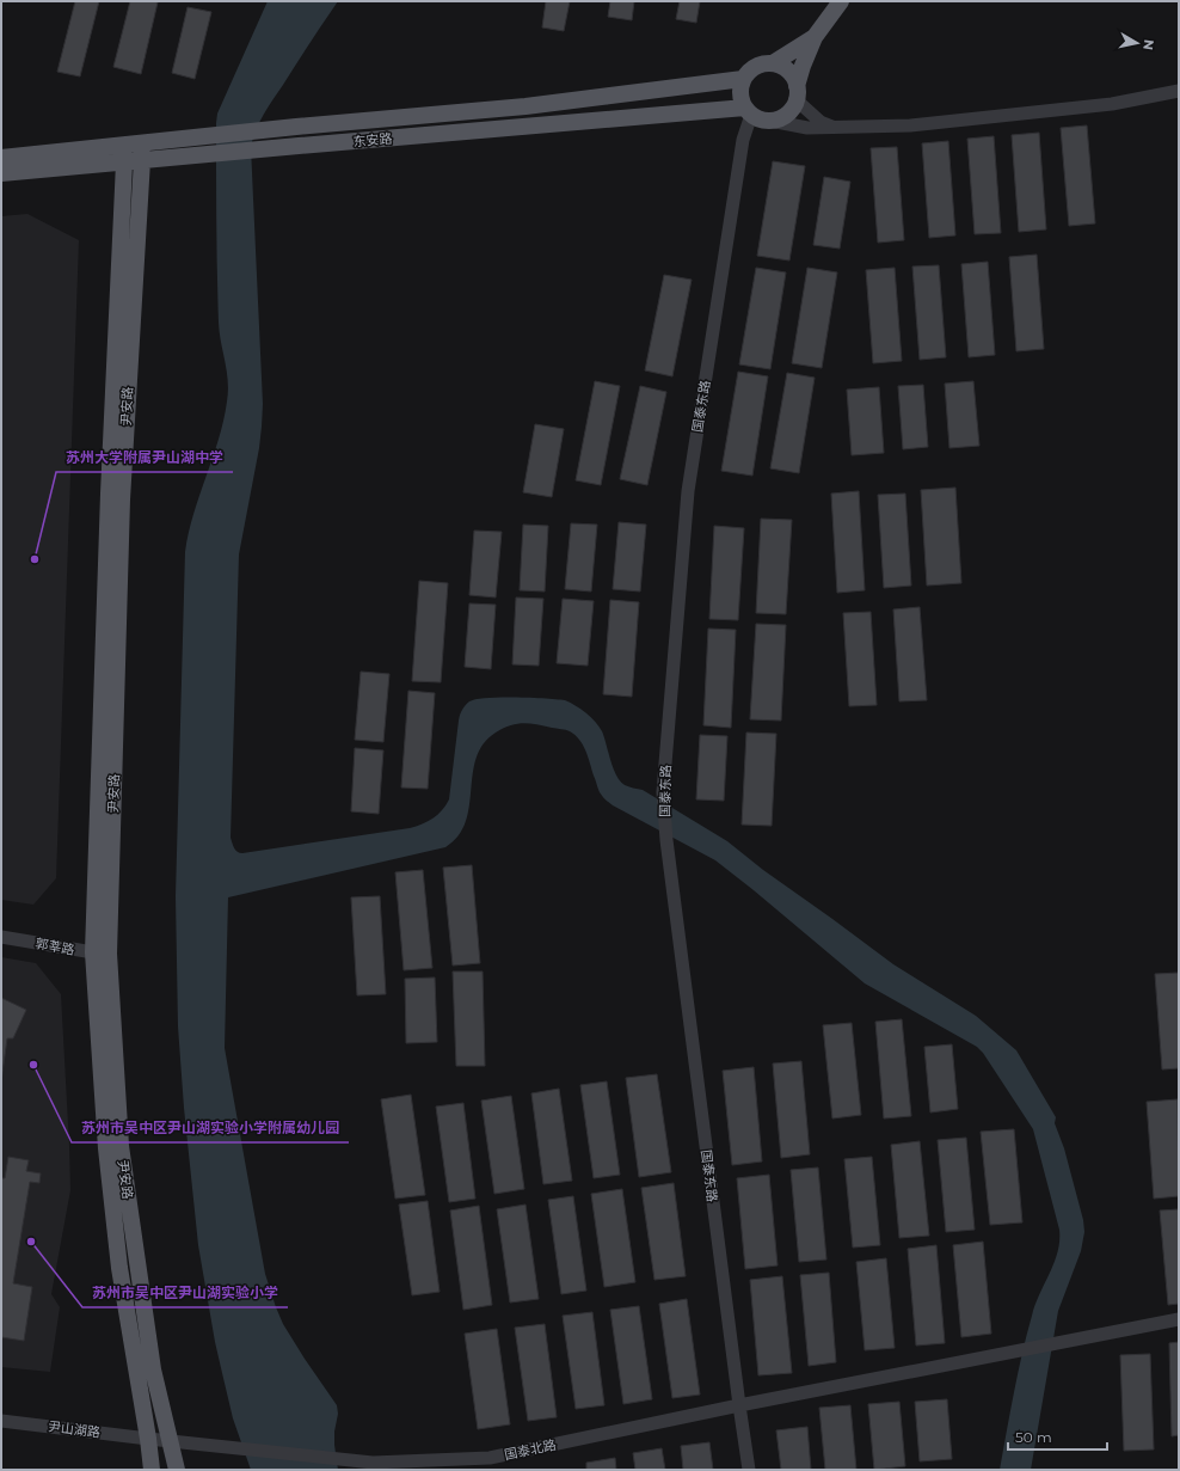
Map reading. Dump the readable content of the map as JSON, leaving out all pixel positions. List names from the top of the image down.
{
  "streets": {
    "main road": ["东安路", "尹安路"],
    "street": [
      "国泰东路",
      "郭莘路",
      "尹山湖路",
      "国泰北路"
    ]
  },
  "crossings": [
    ["东安路", "尹安路"],
    ["东安路", "国泰东路"],
    ["尹安路", "郭莘路"],
    ["尹安路", "尹山湖路"],
    ["尹安路", "国泰北路"],
    ["国泰东路", "国泰北路"],
    ["尹山湖路", "国泰北路"]
  ],
  "places": ["苏州大学附属尹山湖中学", "苏州市吴中区尹山湖实验小学附属幼儿园", "苏州市吴中区尹山湖实验小学"],
  "scale_bar": "50 m",
  "north": "right"
}
